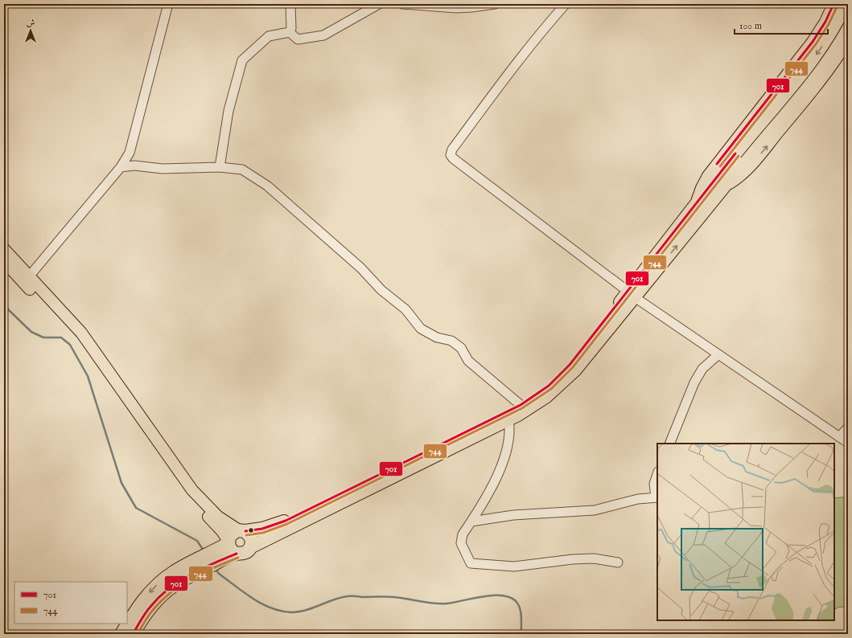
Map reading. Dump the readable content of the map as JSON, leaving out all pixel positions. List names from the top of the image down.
{
  "lines": ["transit line 701", "transit line 744"],
  "legend": ["701", "744"],
  "scale_bar": "100 m",
  "north": "top"
}
